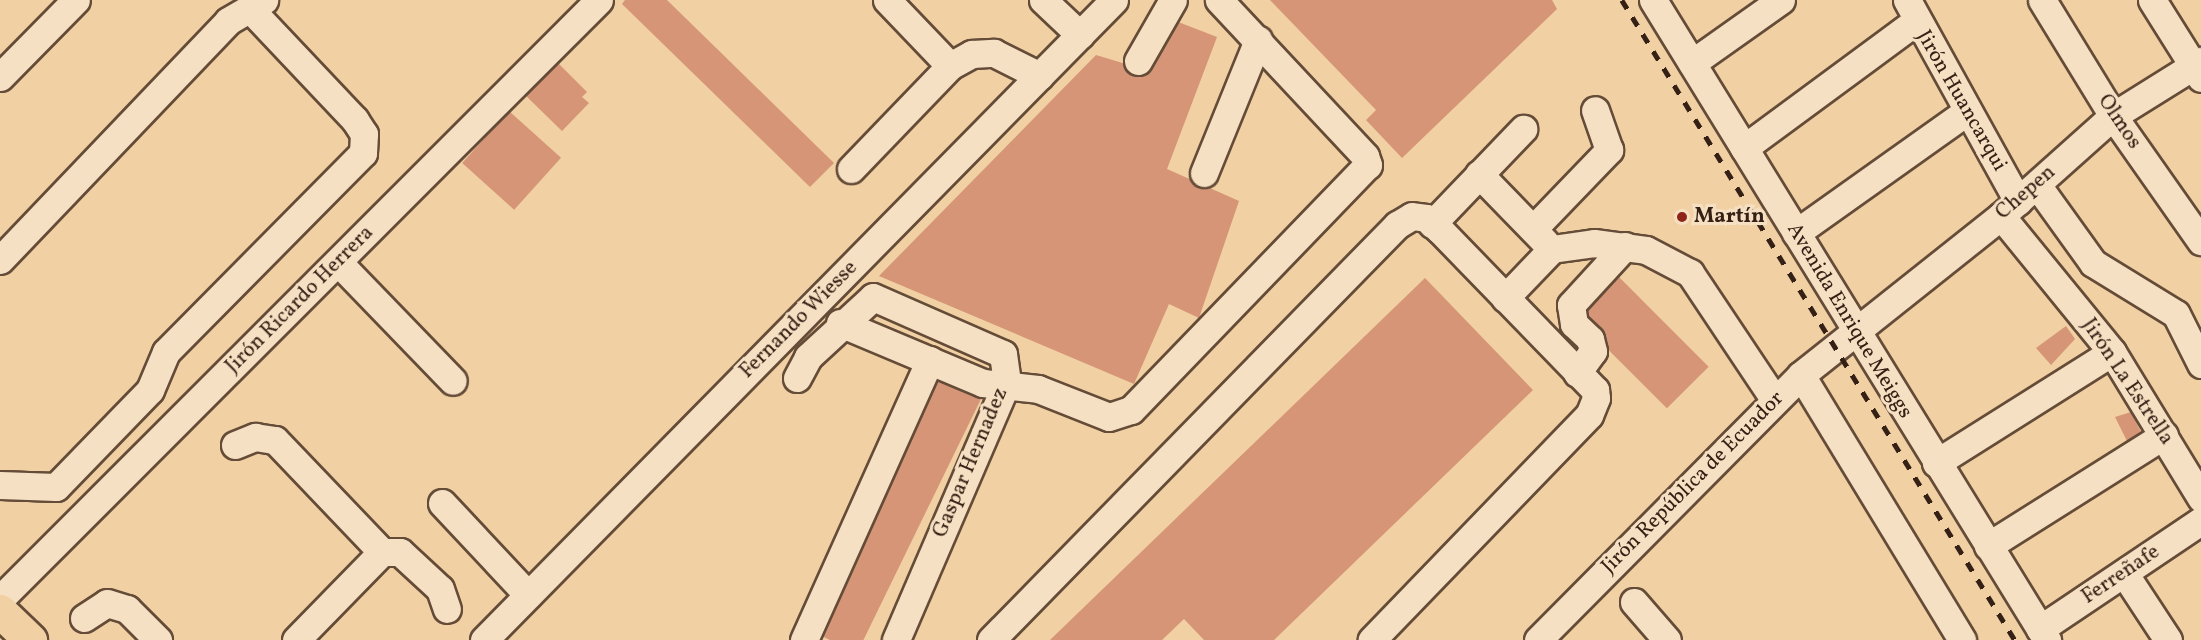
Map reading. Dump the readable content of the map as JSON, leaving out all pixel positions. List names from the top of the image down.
{
  "streets": {
    "street": [
      "Jirón Huancarqui",
      "Olmos",
      "Chepen",
      "Jirón Ricardo Herrera",
      "Fernando Wiesse",
      "Avenida Enrique Meiggs",
      "Jirón La Estrella",
      "Gaspar Hernadez",
      "Jirón República de Ecuador",
      "Ferreñafe"
    ]
  },
  "crossings": [
    ["Jirón Huancarqui", "Chepen"],
    ["Jirón Huancarqui", "Jirón La Estrella"],
    ["Olmos", "Chepen"],
    ["Chepen", "Avenida Enrique Meiggs"],
    ["Chepen", "Jirón La Estrella"],
    ["Chepen", "Jirón República de Ecuador"],
    ["Avenida Enrique Meiggs", "Jirón República de Ecuador"],
    ["Avenida Enrique Meiggs", "Ferreñafe"]
  ],
  "places": ["Martín"]
}
